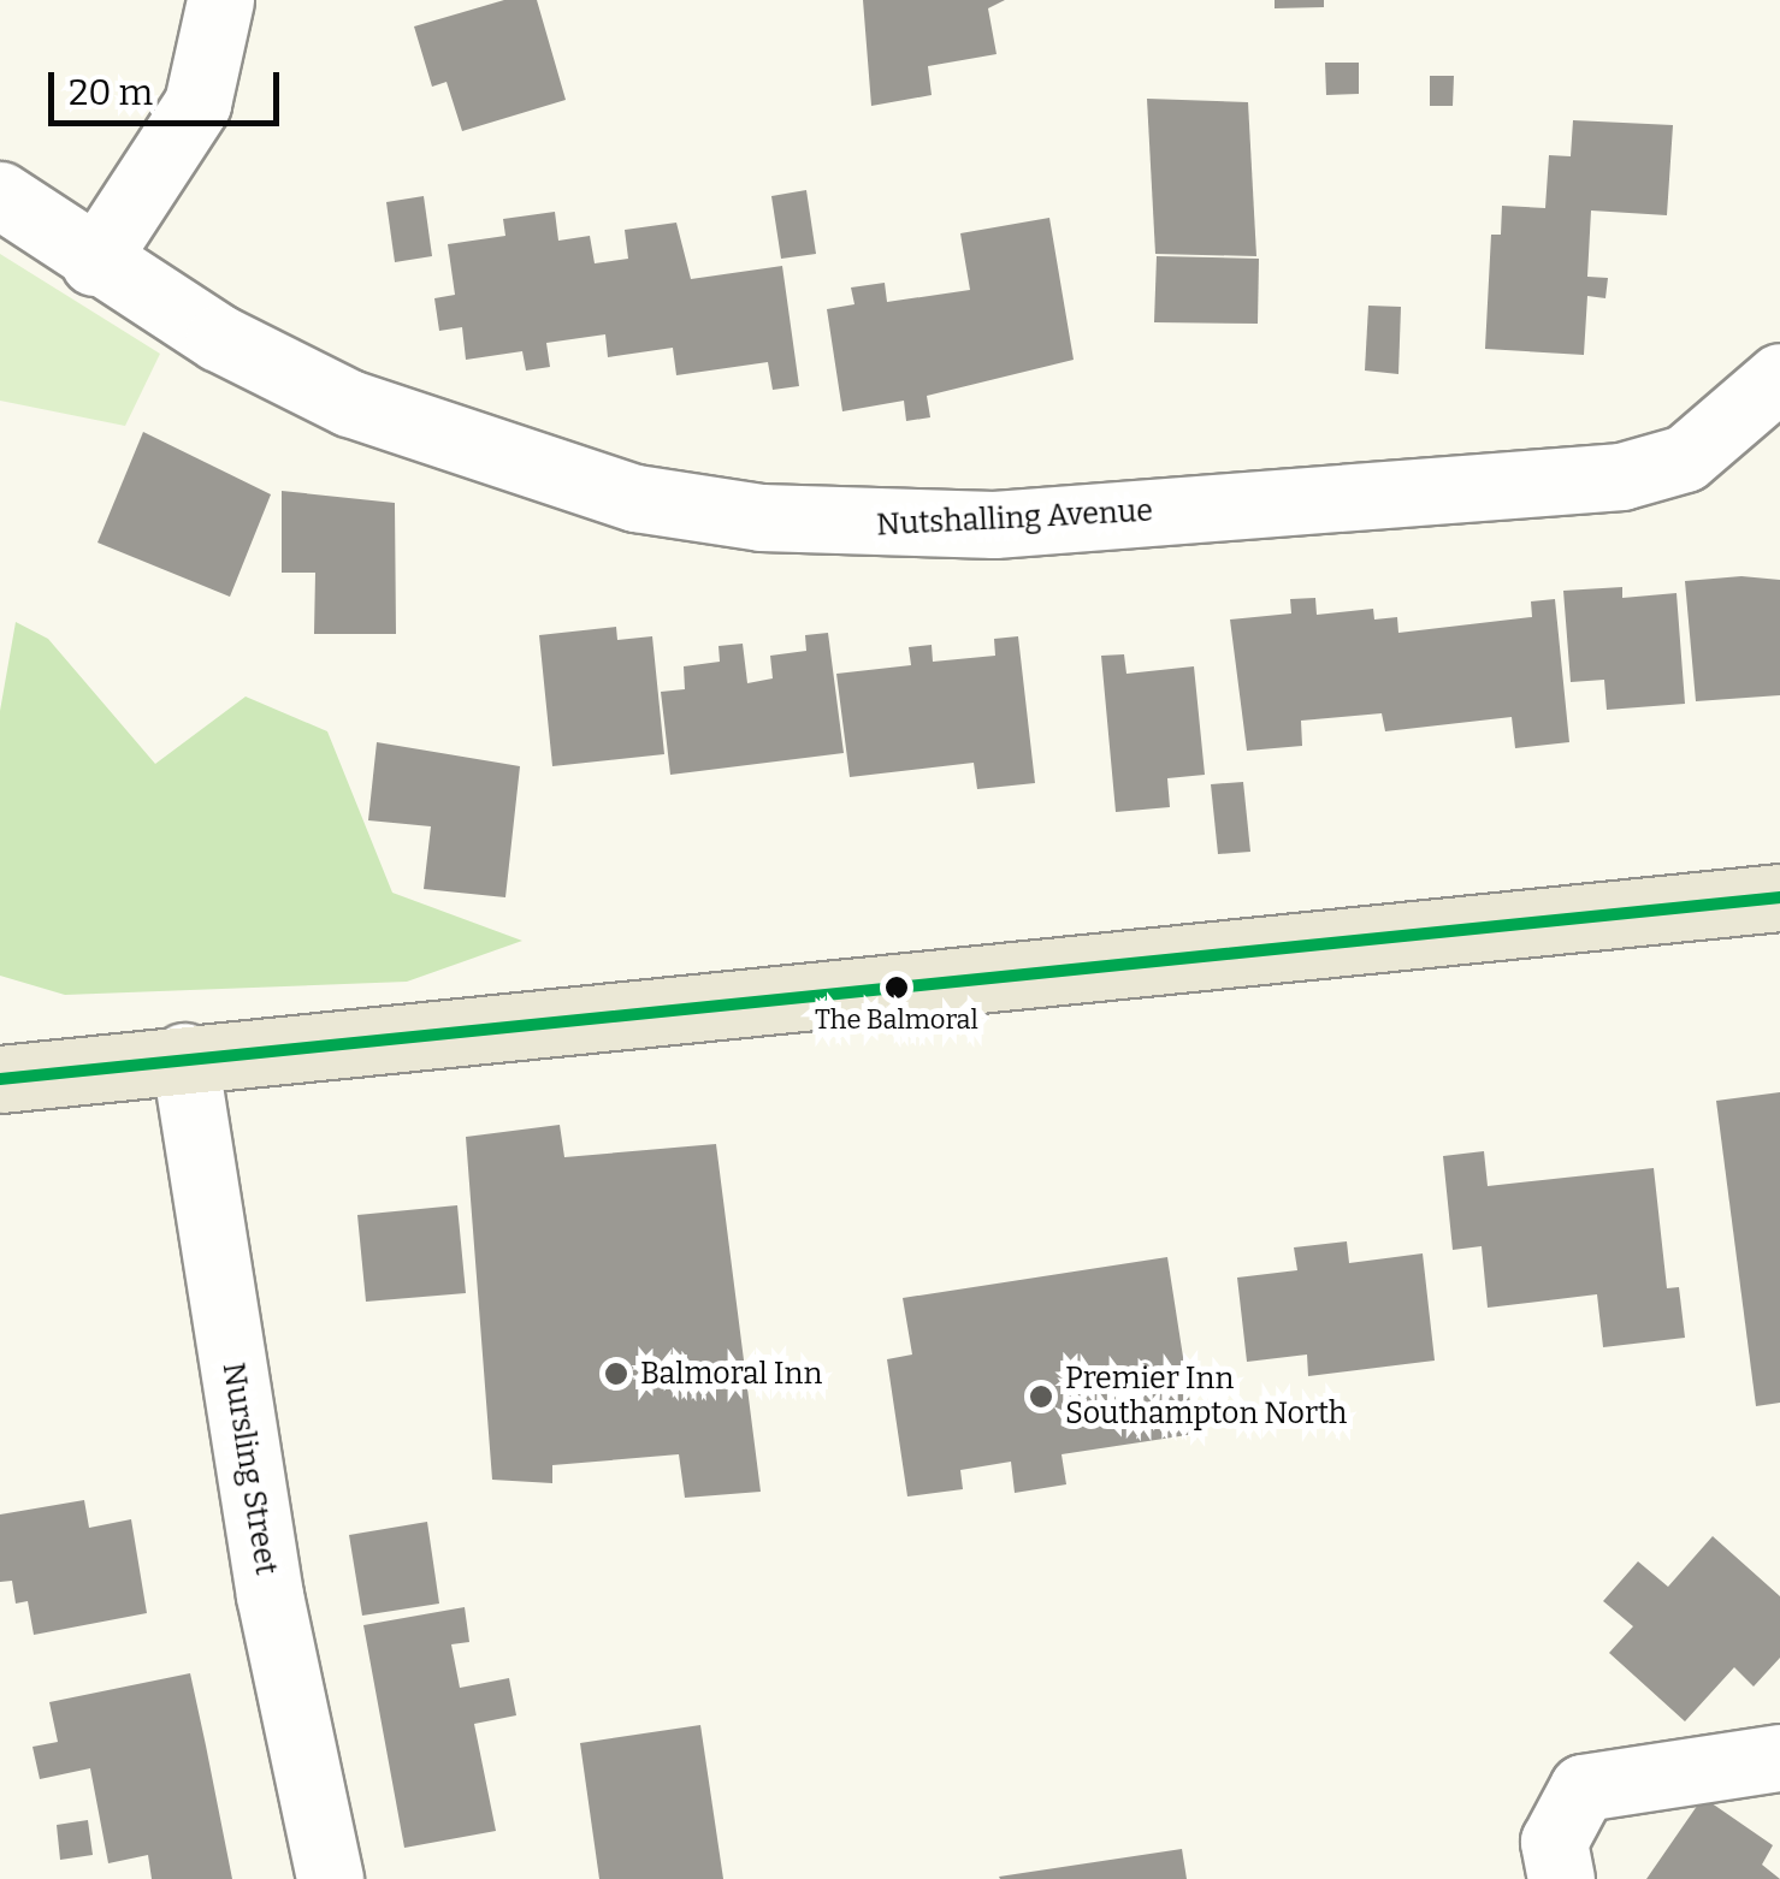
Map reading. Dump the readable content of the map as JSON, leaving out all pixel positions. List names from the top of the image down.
{
  "streets": {
    "street": ["Nutshalling Avenue", "Nursling Street"]
  },
  "places": ["The Balmoral", "Balmoral Inn", "Premier Inn Southampton North"],
  "scale_bar": "20 m"
}
